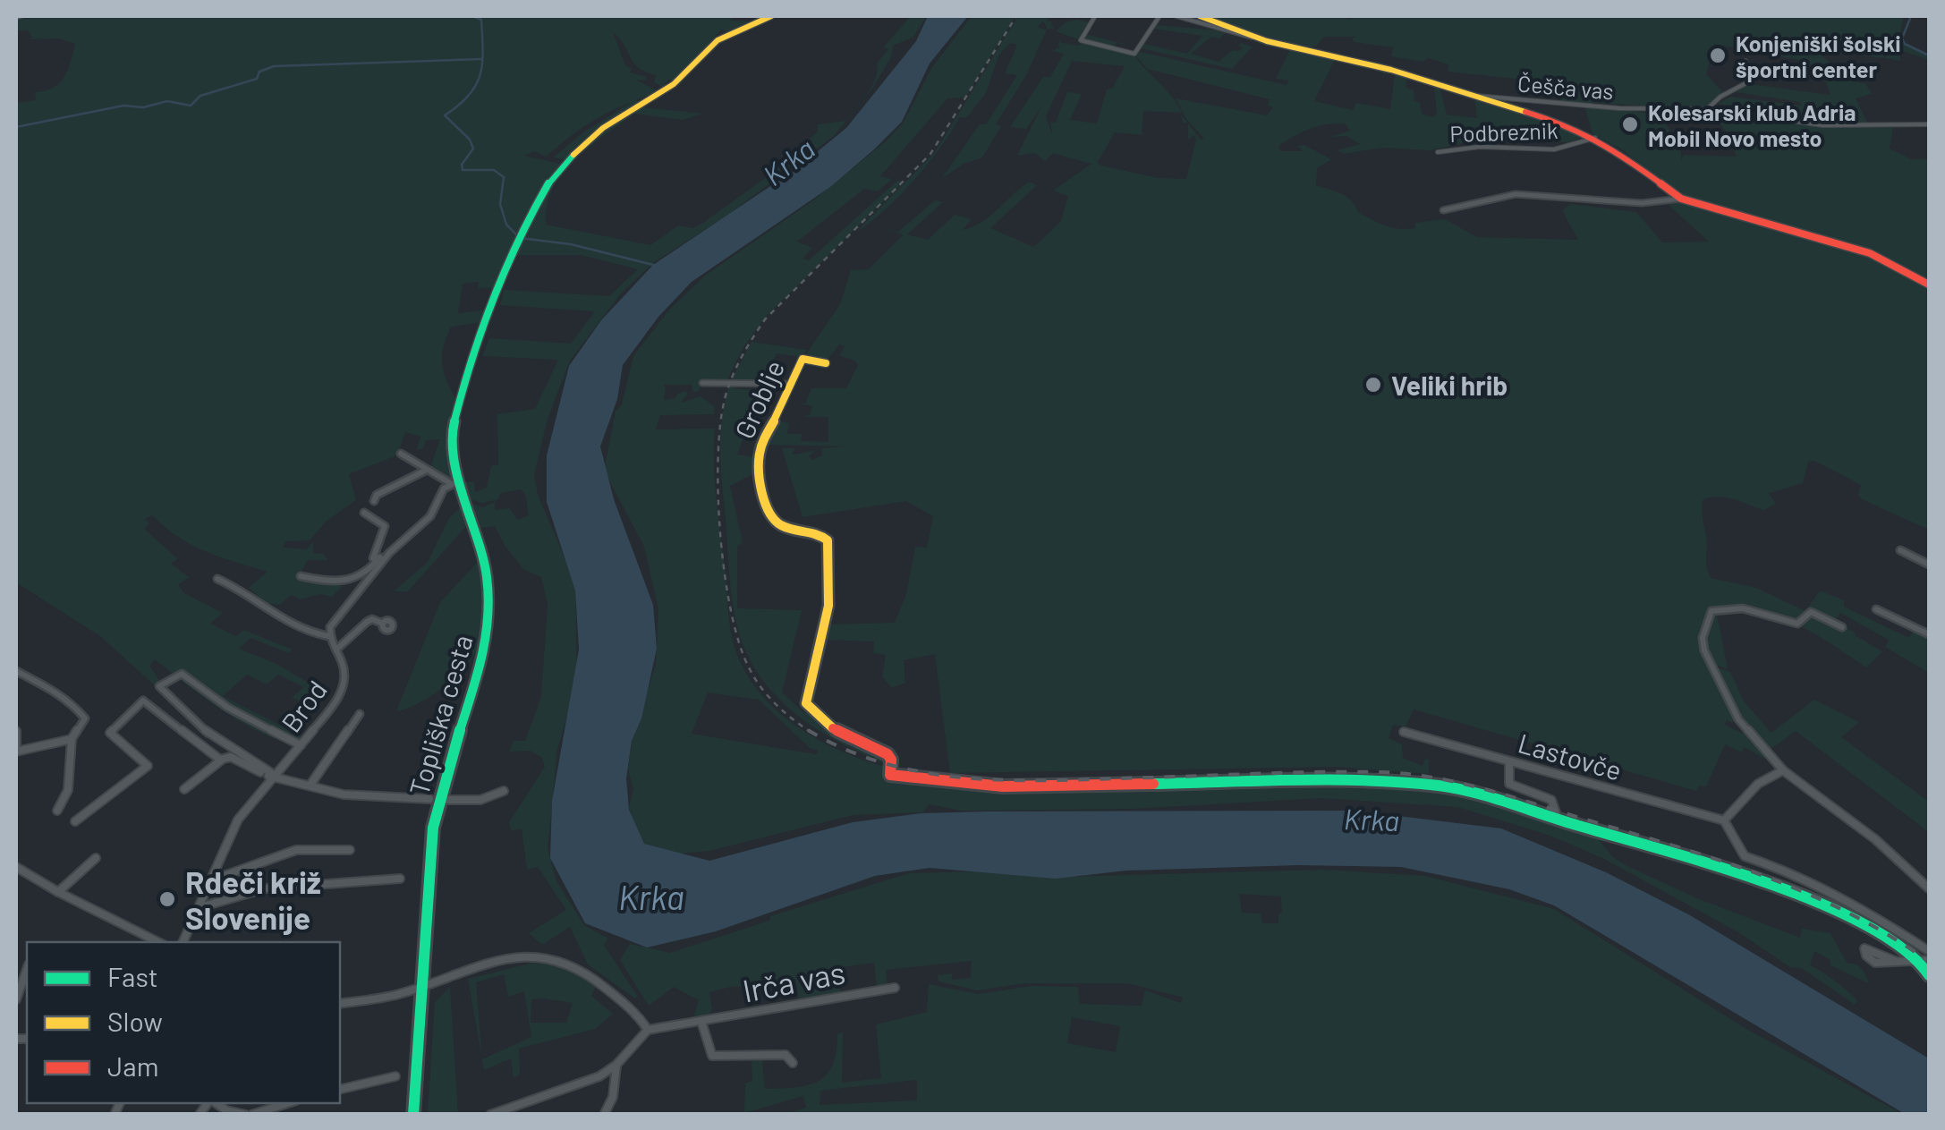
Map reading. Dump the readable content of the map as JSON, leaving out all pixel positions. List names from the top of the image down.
{
  "streets": {
    "street": [
      "Češča vas",
      "Podbreznik",
      "Groblje",
      "Brod",
      "Topliška cesta",
      "Lastovče",
      "Irča vas"
    ]
  },
  "water": ["Krka"],
  "places": [
    "Konjeniški šolski športni center",
    "Kolesarski klub Adria Mobil Novo mesto",
    "Veliki hrib",
    "Rdeči križ Slovenije"
  ],
  "legend": ["Fast", "Slow", "Jam"]
}
